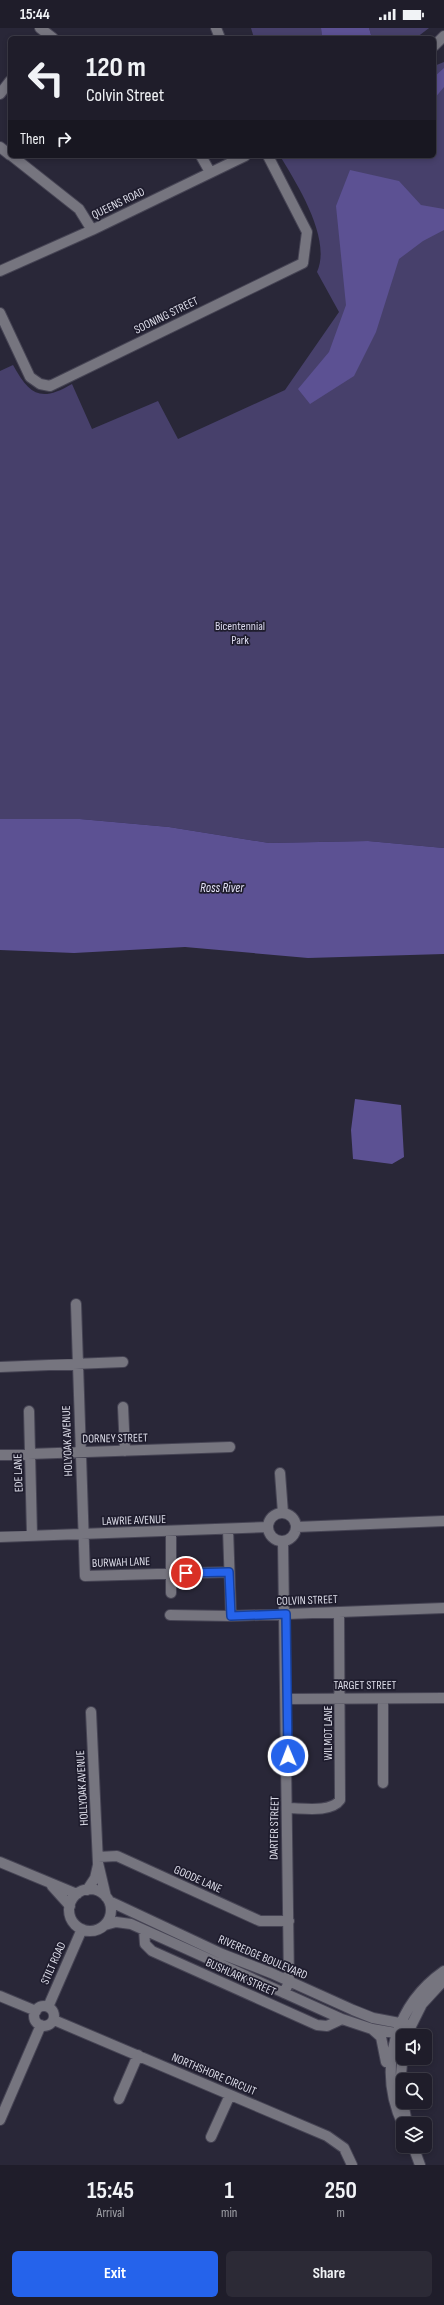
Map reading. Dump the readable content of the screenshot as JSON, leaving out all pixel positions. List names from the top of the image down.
{
  "streets": {
    "street": [
      "QUEENS ROAD",
      "SOONING STREET",
      "DORNEY STREET",
      "HOLYOAK AVENUE",
      "EDE LANE",
      "LAWRIE AVENUE",
      "BURWAH LANE",
      "COLVIN STREET",
      "TARGET STREET",
      "WILMOT LANE",
      "HOLLYOAK AVENUE",
      "DARTER STREET",
      "GOODE LANE",
      "RIVEREDGE BOULEVARD",
      "STILT ROAD",
      "BUSHLARK STREET",
      "NORTHSHORE CIRCUIT"
    ]
  },
  "crossings": [
    ["DORNEY STREET", "HOLYOAK AVENUE"],
    ["DORNEY STREET", "EDE LANE"],
    ["HOLYOAK AVENUE", "LAWRIE AVENUE"],
    ["HOLYOAK AVENUE", "BURWAH LANE"],
    ["EDE LANE", "LAWRIE AVENUE"],
    ["LAWRIE AVENUE", "DARTER STREET"],
    ["COLVIN STREET", "WILMOT LANE"],
    ["COLVIN STREET", "DARTER STREET"],
    ["TARGET STREET", "WILMOT LANE"],
    ["TARGET STREET", "DARTER STREET"],
    ["WILMOT LANE", "DARTER STREET"],
    ["HOLLYOAK AVENUE", "GOODE LANE"],
    ["DARTER STREET", "GOODE LANE"],
    ["DARTER STREET", "RIVEREDGE BOULEVARD"],
    ["RIVEREDGE BOULEVARD", "STILT ROAD"],
    ["RIVEREDGE BOULEVARD", "BUSHLARK STREET"],
    ["STILT ROAD", "NORTHSHORE CIRCUIT"]
  ],
  "water": ["Ross River"],
  "parks": ["Bicentennial Park"],
  "page": {
    "status": "15:44",
    "turn": ["120 m", "Colvin Street"],
    "then": "Then",
    "eta": [
      "15:45",
      "Arrival",
      "1",
      "min",
      "250",
      "m"
    ],
    "buttons": ["Exit", "Share"]
  }
}
